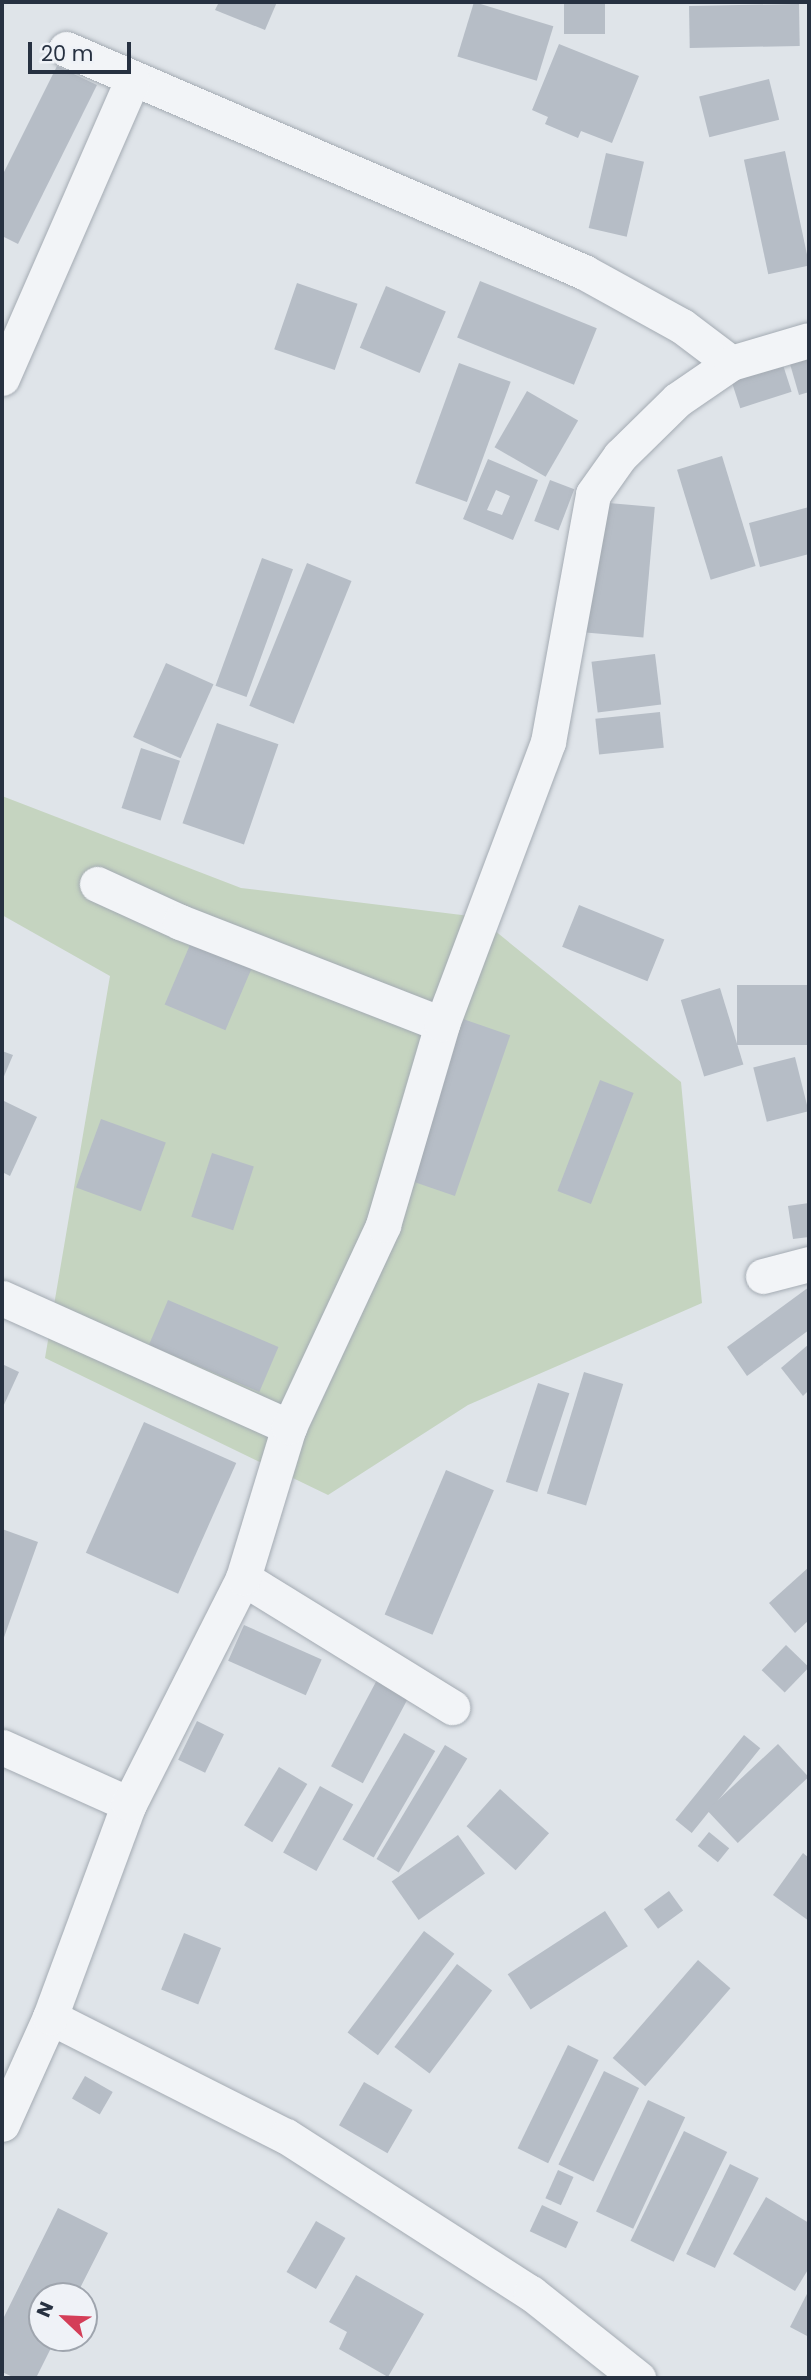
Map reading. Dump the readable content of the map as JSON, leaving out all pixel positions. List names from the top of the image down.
{
  "scale_bar": "20 m",
  "north": "top left"
}
